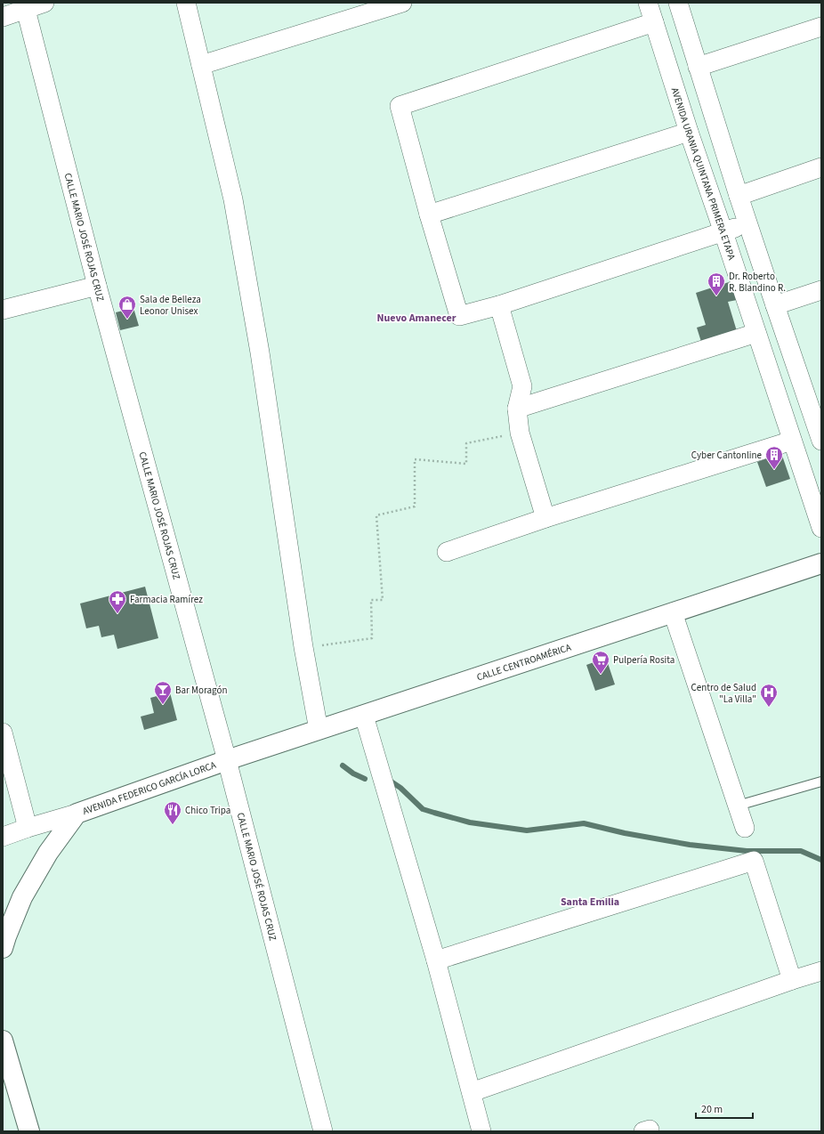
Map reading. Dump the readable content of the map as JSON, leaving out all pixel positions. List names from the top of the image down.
{
  "streets": {
    "main road": ["CALLE CENTROAMÉRICA", "AVENIDA FEDERICO GARCÍA LORCA"],
    "street": ["AVENIDA URANIA QUINTANA PRIMERA ETAPA", "CALLE MARIO JOSÉ ROJAS CRUZ"]
  },
  "crossings": [
    ["CALLE MARIO JOSÉ ROJAS CRUZ", "CALLE CENTROAMÉRICA"],
    ["CALLE MARIO JOSÉ ROJAS CRUZ", "AVENIDA FEDERICO GARCÍA LORCA"],
    ["CALLE CENTROAMÉRICA", "AVENIDA FEDERICO GARCÍA LORCA"]
  ],
  "districts": ["Nuevo Amanecer", "Santa Emilia"],
  "places": {
    "building": ["Dr. Roberto R. Blandino R.", "Cyber Cantonline"],
    "shop": ["Sala de Belleza Leonor Unisex"],
    "pharmacy": ["Farmacia Ramírez"],
    "supermarket": ["Pulpería Rosita"],
    "bar": ["Bar Moragón"],
    "hospital": ["Centro de Salud \"La Villa\""],
    "restaurant": ["Chico Tripa"]
  },
  "scale_bar": "20 m"
}
